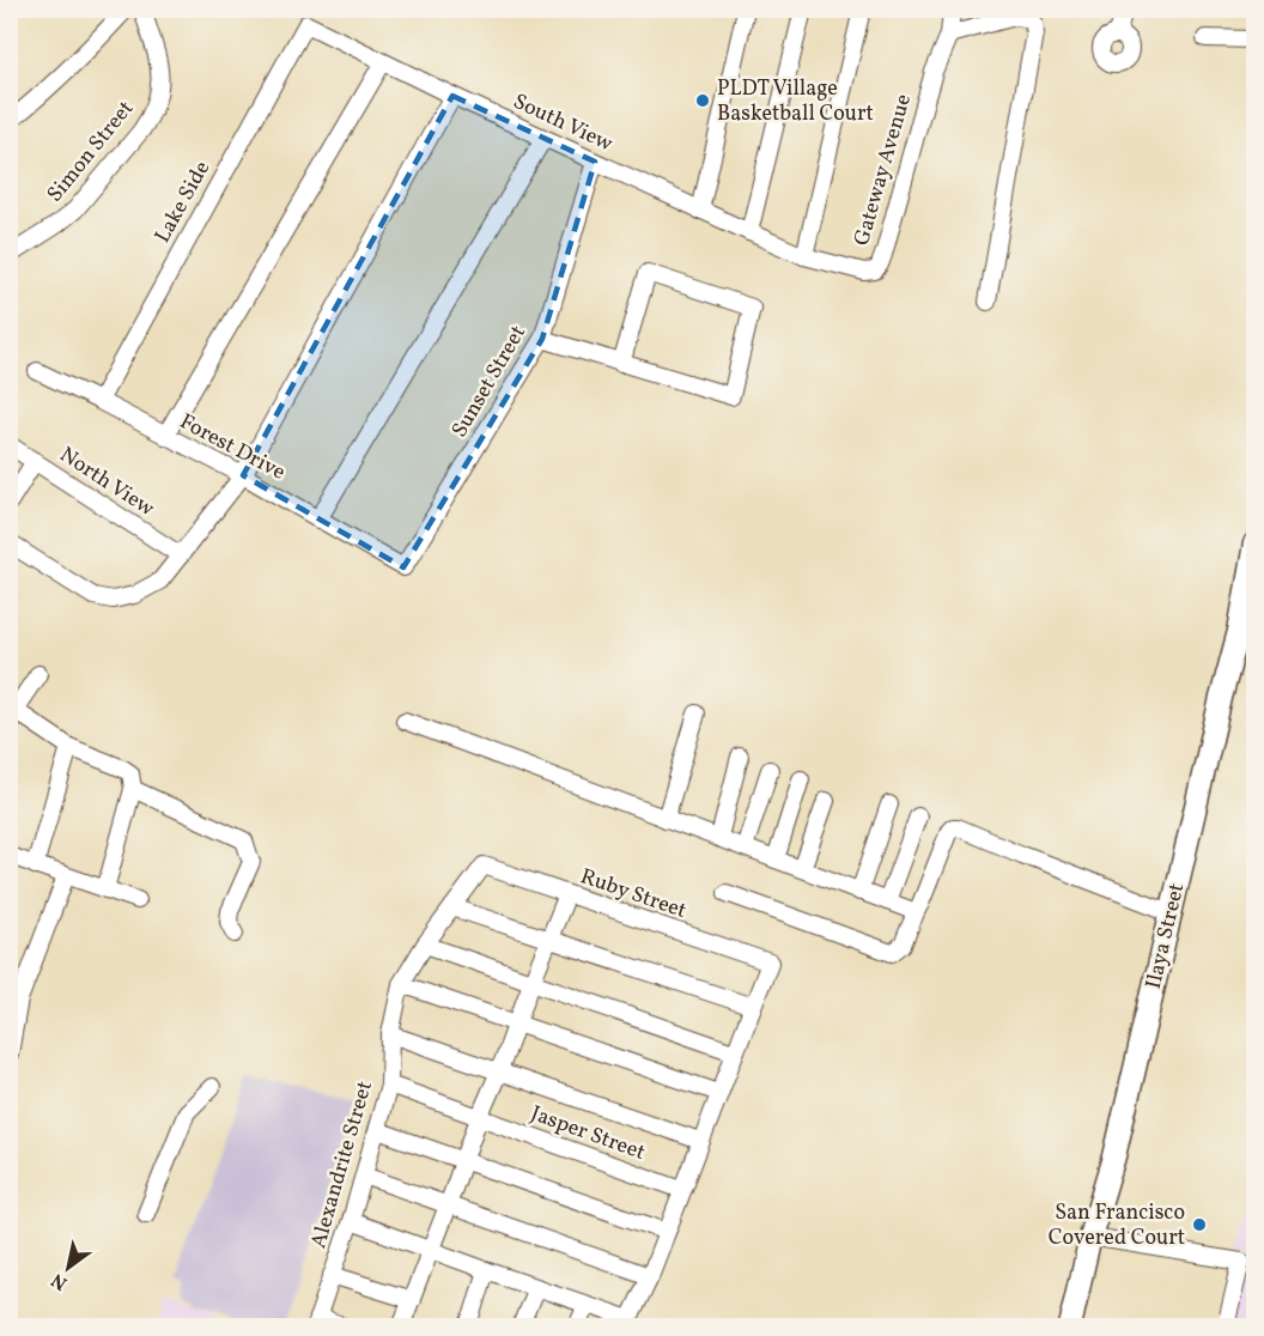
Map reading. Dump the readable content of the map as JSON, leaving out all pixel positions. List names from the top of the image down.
{
  "streets": {
    "street": [
      "South View",
      "Simon Street",
      "Gateway Avenue",
      "Lake Side",
      "Sunset Street",
      "Forest Drive",
      "North View",
      "Ruby Street",
      "Ilaya Street",
      "Jasper Street",
      "Alexandrite Street"
    ]
  },
  "crossings": [
    ["South View", "Gateway Avenue"],
    ["South View", "Lake Side"],
    ["South View", "Sunset Street"],
    ["Lake Side", "Forest Drive"],
    ["Sunset Street", "Forest Drive"],
    ["Ruby Street", "Alexandrite Street"],
    ["Jasper Street", "Alexandrite Street"]
  ],
  "places": ["PLDT Village Basketball Court", "San Francisco Covered Court"],
  "north": "bottom left"
}
